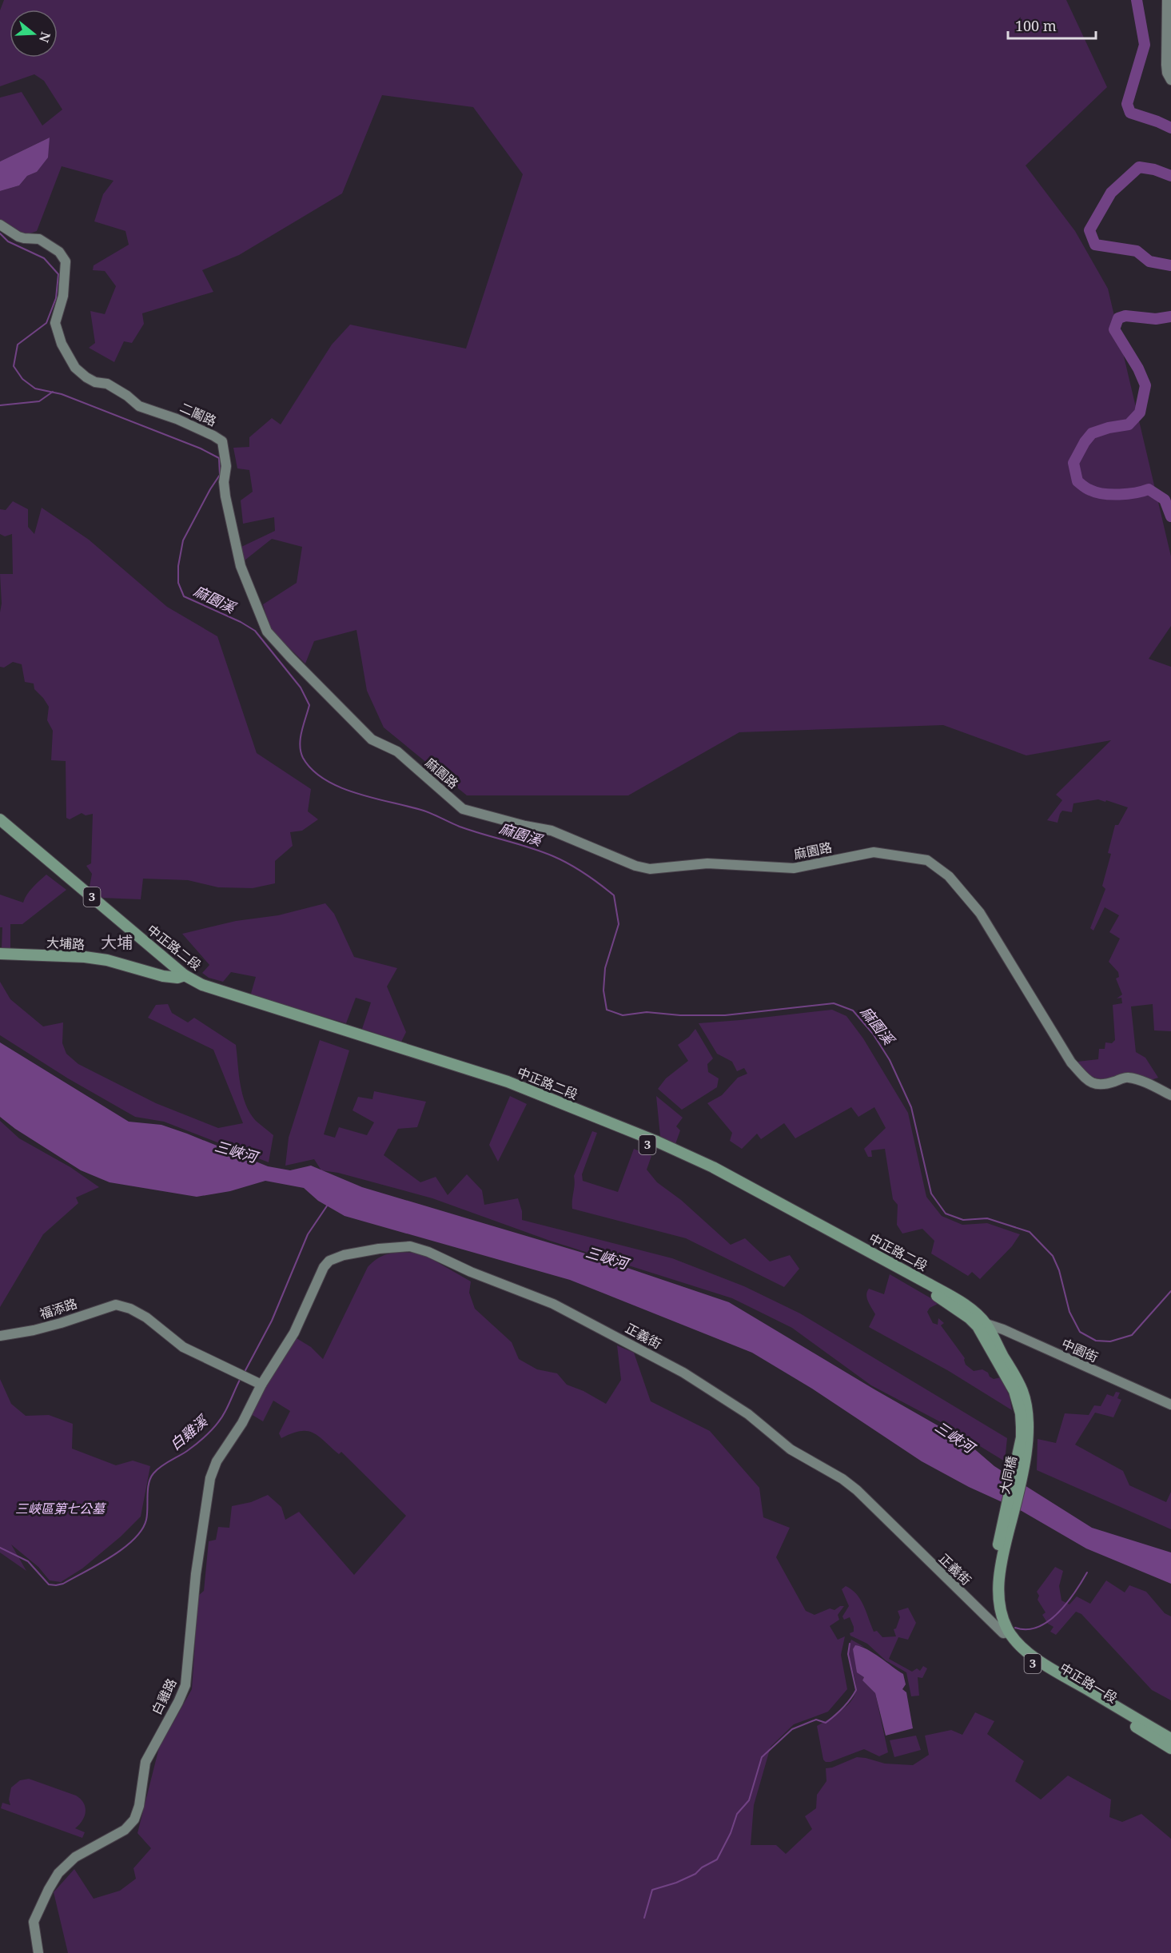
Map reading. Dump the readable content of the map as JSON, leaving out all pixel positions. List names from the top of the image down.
{
  "streets": {
    "main road": [
      "3",
      "大埔路",
      "中正路二段",
      "大同橋",
      "中正路一段"
    ],
    "street": [
      "二鬮路",
      "麻園路",
      "福添路",
      "正義街",
      "中園街",
      "白雞路"
    ]
  },
  "crossings": [
    ["二鬮路", "麻園路"],
    ["大埔路", "中正路二段"],
    ["中正路二段", "中園街"],
    ["中正路二段", "大同橋"],
    ["福添路", "正義街"],
    ["福添路", "白雞路"],
    ["正義街", "中正路一段"],
    ["正義街", "白雞路"],
    ["大同橋", "中正路一段"]
  ],
  "districts": ["大埔"],
  "water": ["麻園溪", "三峽河", "白雞溪"],
  "parks": ["三峽區第七公墓"],
  "scale_bar": "100 m",
  "north": "right"
}
